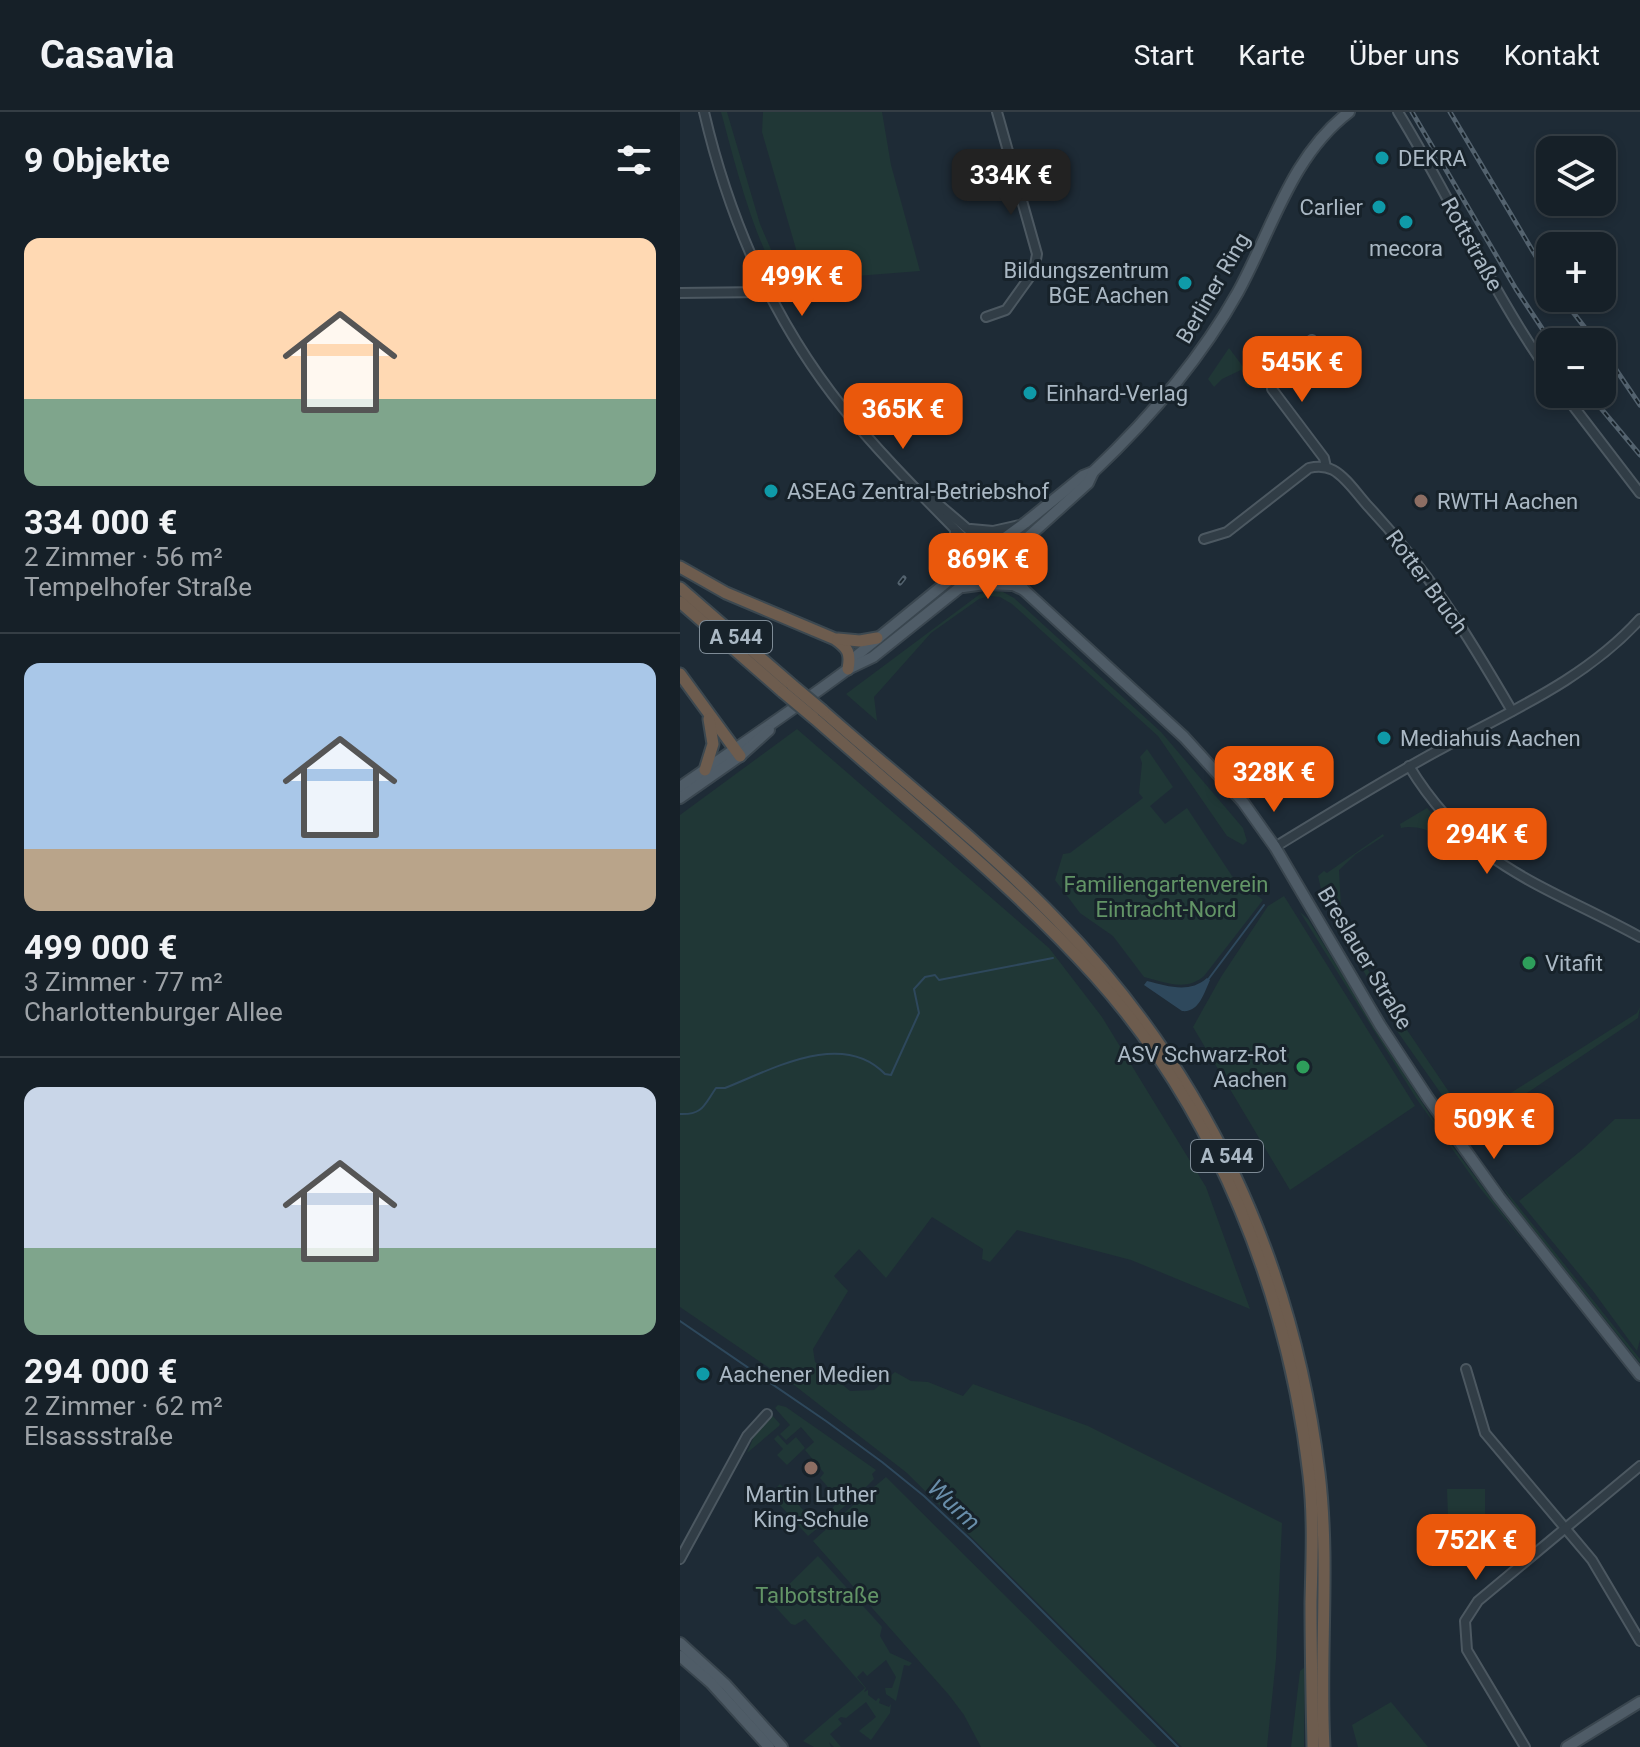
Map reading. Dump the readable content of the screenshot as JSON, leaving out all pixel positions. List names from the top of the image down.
{
  "streets": {
    "highway": ["A 544"],
    "main road": ["Berliner Ring", "Breslauer Straße"],
    "street": ["Rottstraße", "Rotter Bruch"]
  },
  "crossings": [
    ["Berliner Ring", "Breslauer Straße"]
  ],
  "water": ["Wurm"],
  "parks": ["Familiengartenverein Eintracht-Nord", "Talbotstraße"],
  "places": [
    "DEKRA",
    "Carlier",
    "mecora",
    "Bildungszentrum BGE Aachen",
    "Einhard-Verlag",
    "ASEAG Zentral-Betriebshof",
    "RWTH Aachen",
    "Mediahuis Aachen",
    "Vitafit",
    "ASV Schwarz-Rot Aachen",
    "Aachener Medien",
    "Martin Luther King-Schule"
  ],
  "page": {
    "header": "Casavia",
    "nav": [
      "Start",
      "Karte",
      "Über uns",
      "Kontakt"
    ],
    "heading": "9 Objekte",
    "map_buttons": ["+", "−"],
    "price": [
      "334K €",
      "499K €",
      "545K €",
      "365K €",
      "869K €",
      "328K €",
      "294K €",
      "509K €",
      "752K €"
    ],
    "list": [
      {
        "name": "334 000 €",
        "note": "2 Zimmer · 56 m² · Tempelhofer Straße"
      },
      {
        "name": "499 000 €",
        "note": "3 Zimmer · 77 m² · Charlottenburger Allee"
      },
      {
        "name": "294 000 €",
        "note": "2 Zimmer · 62 m² · Elsassstraße"
      }
    ]
  }
}
